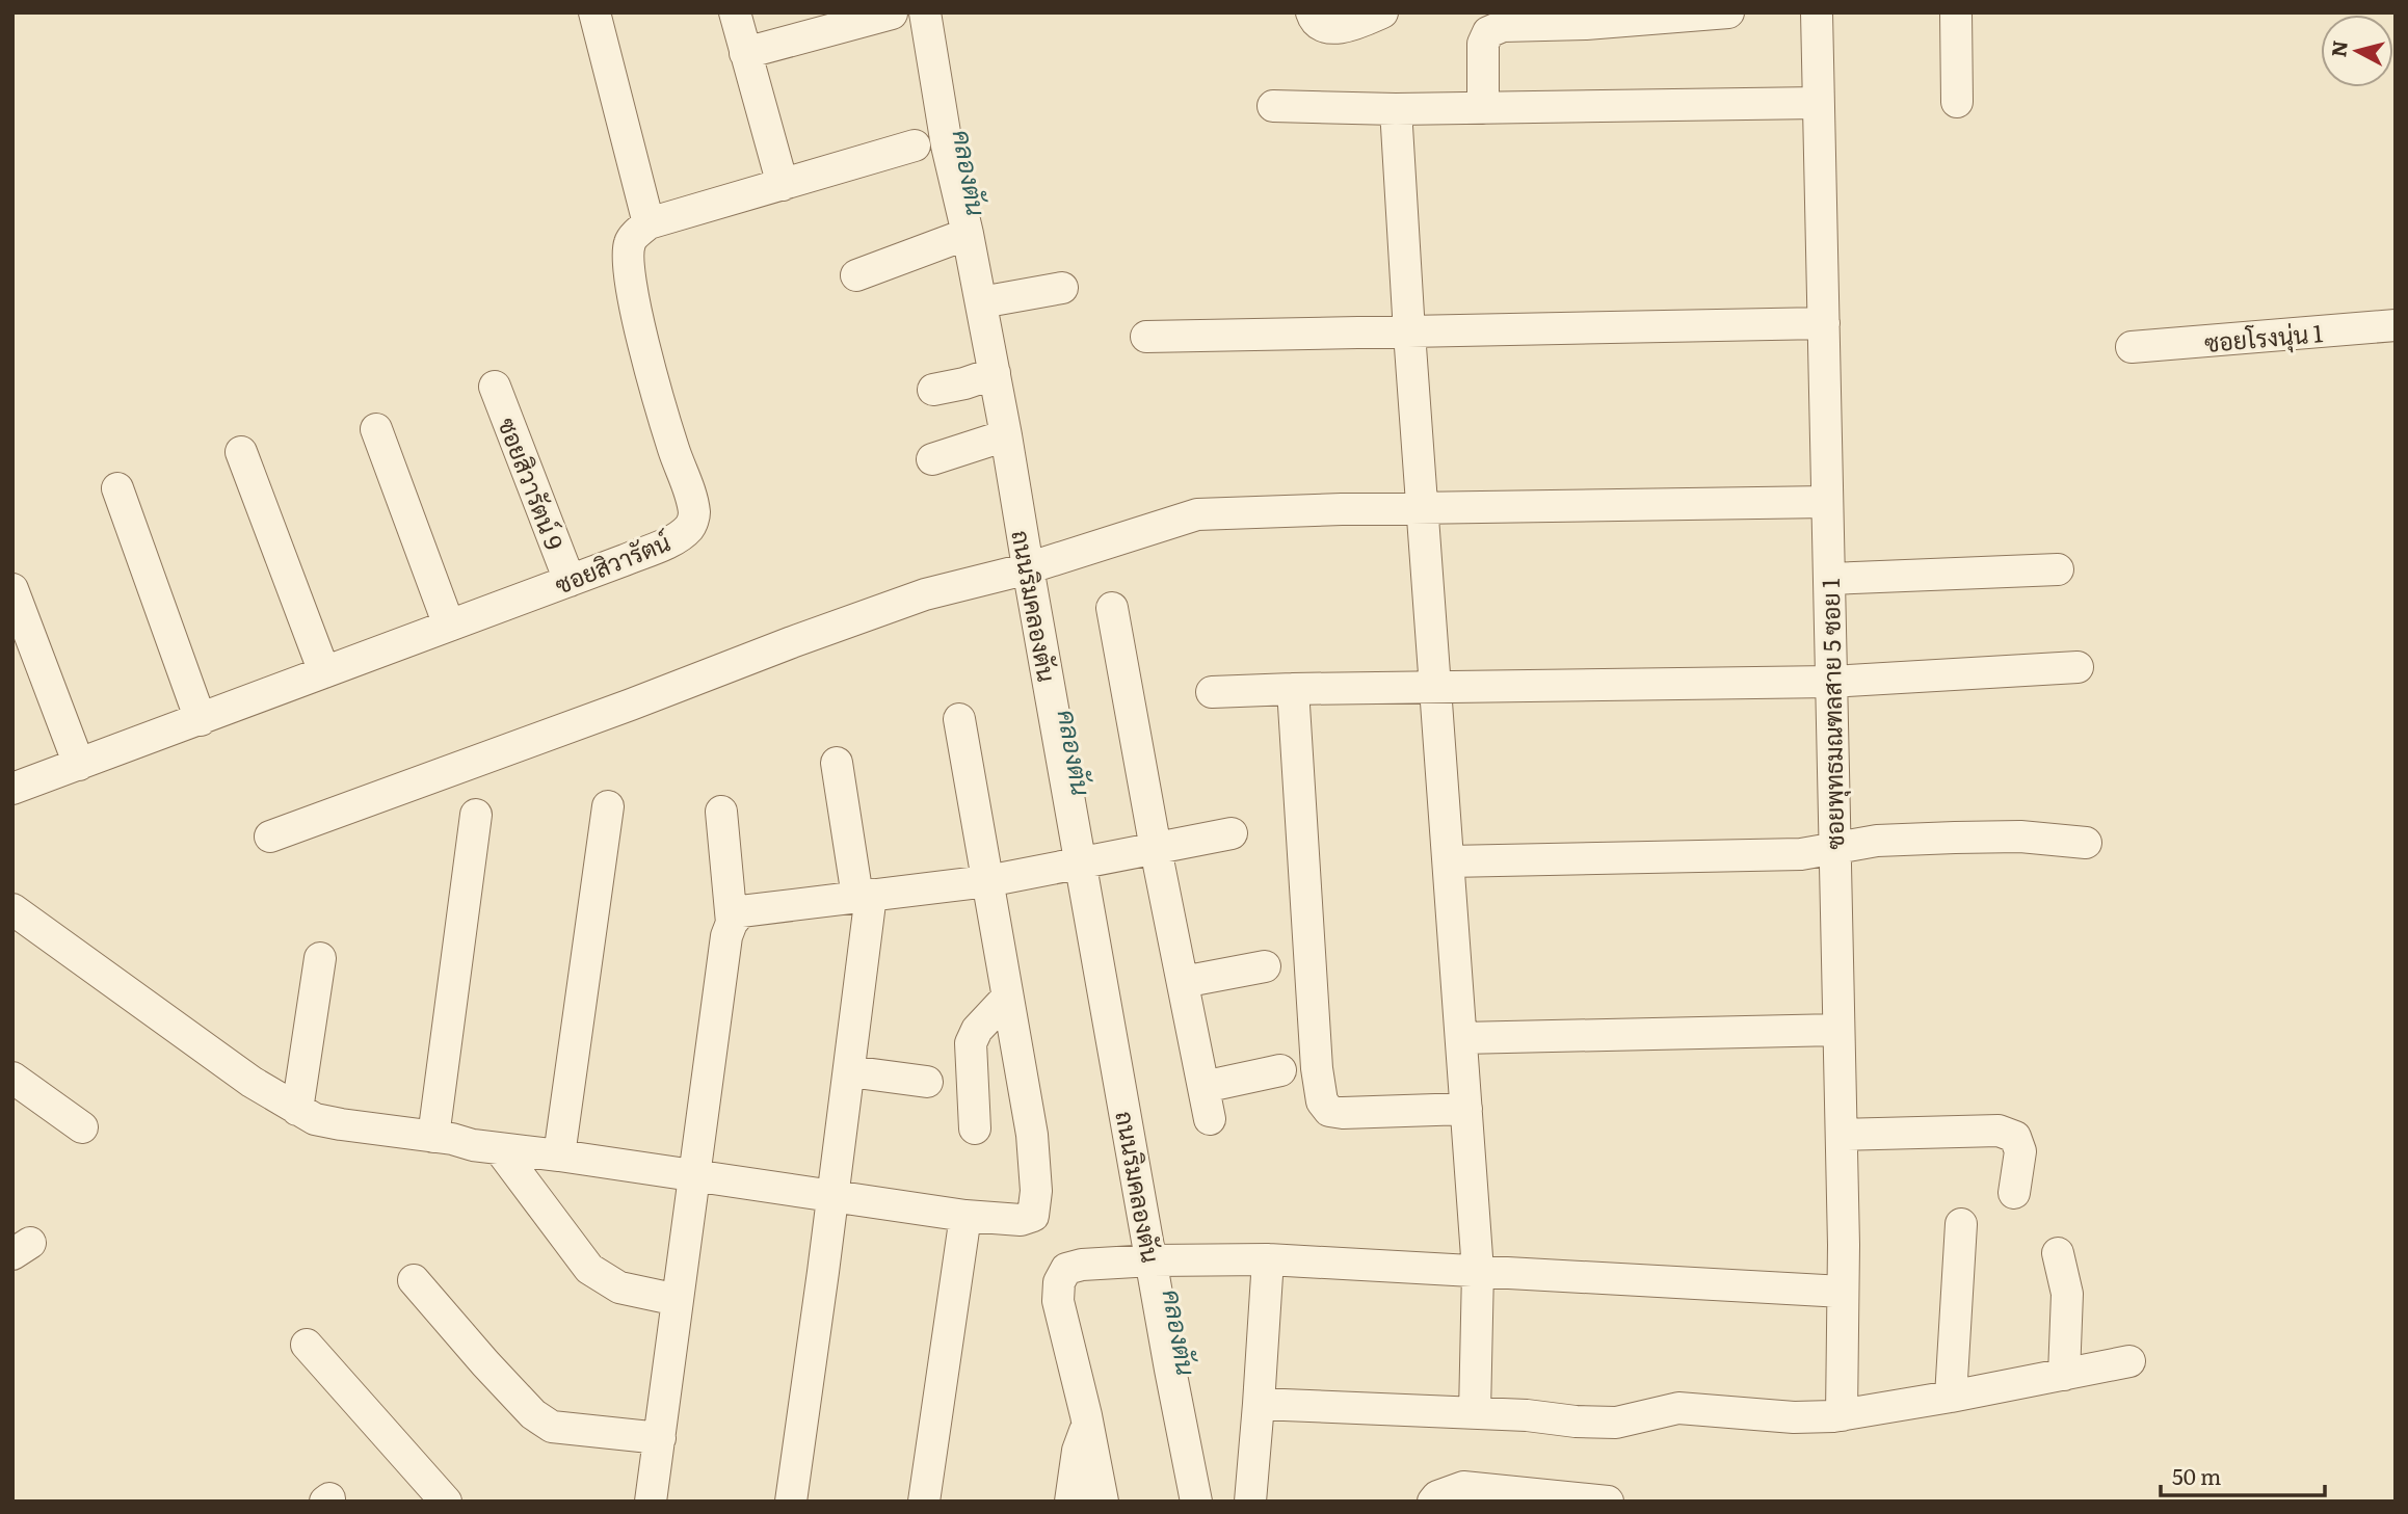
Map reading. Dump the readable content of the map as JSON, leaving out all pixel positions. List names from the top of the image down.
{
  "streets": {
    "street": [
      "ซอยโรงนุ่น 1",
      "ซอยสิวารัตน์ 9",
      "ซอยสิวารัตน์",
      "ถนนริมคลองตัน",
      "ซอยพุทธมณฑลสาย 5 ซอย 1"
    ]
  },
  "crossings": [
    ["ซอยสิวารัตน์ 9", "ซอยสิวารัตน์"]
  ],
  "water": ["คลองตัน"],
  "scale_bar": "50 m",
  "north": "left"
}
